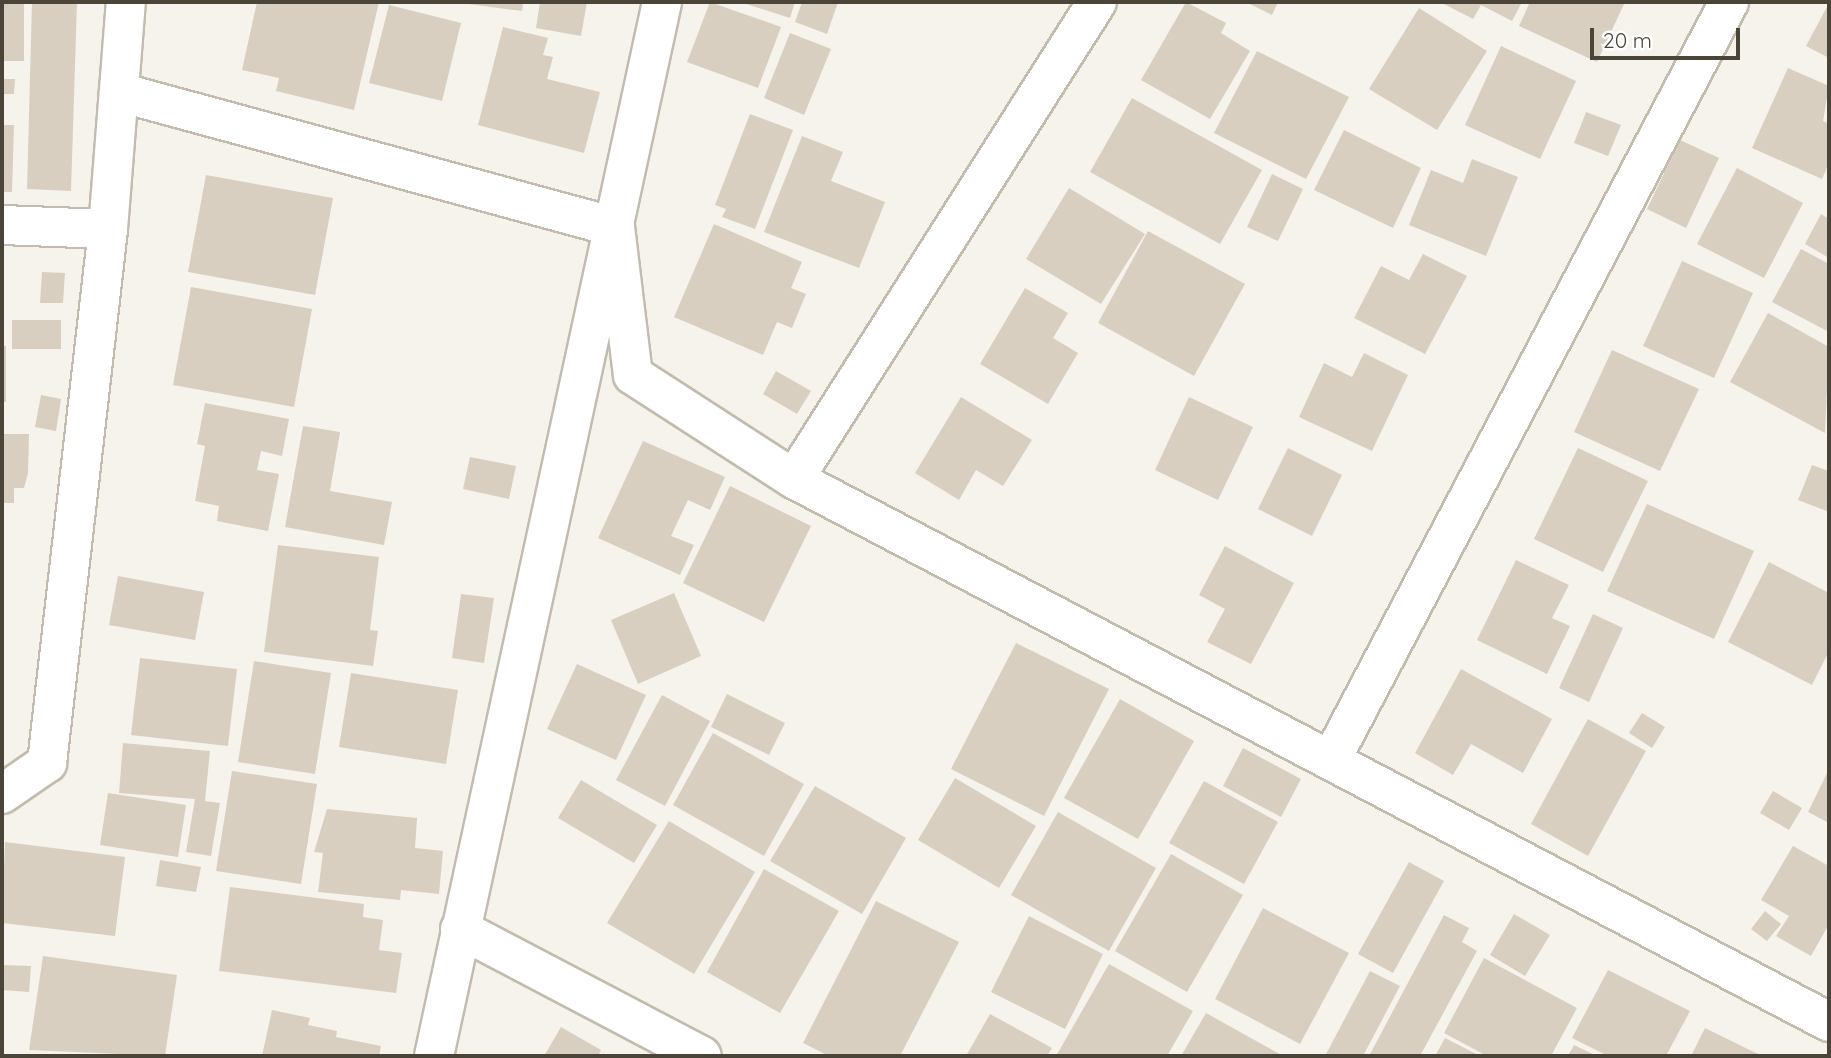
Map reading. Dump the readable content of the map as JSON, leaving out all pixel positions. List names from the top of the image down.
{
  "scale_bar": "20 m"
}
